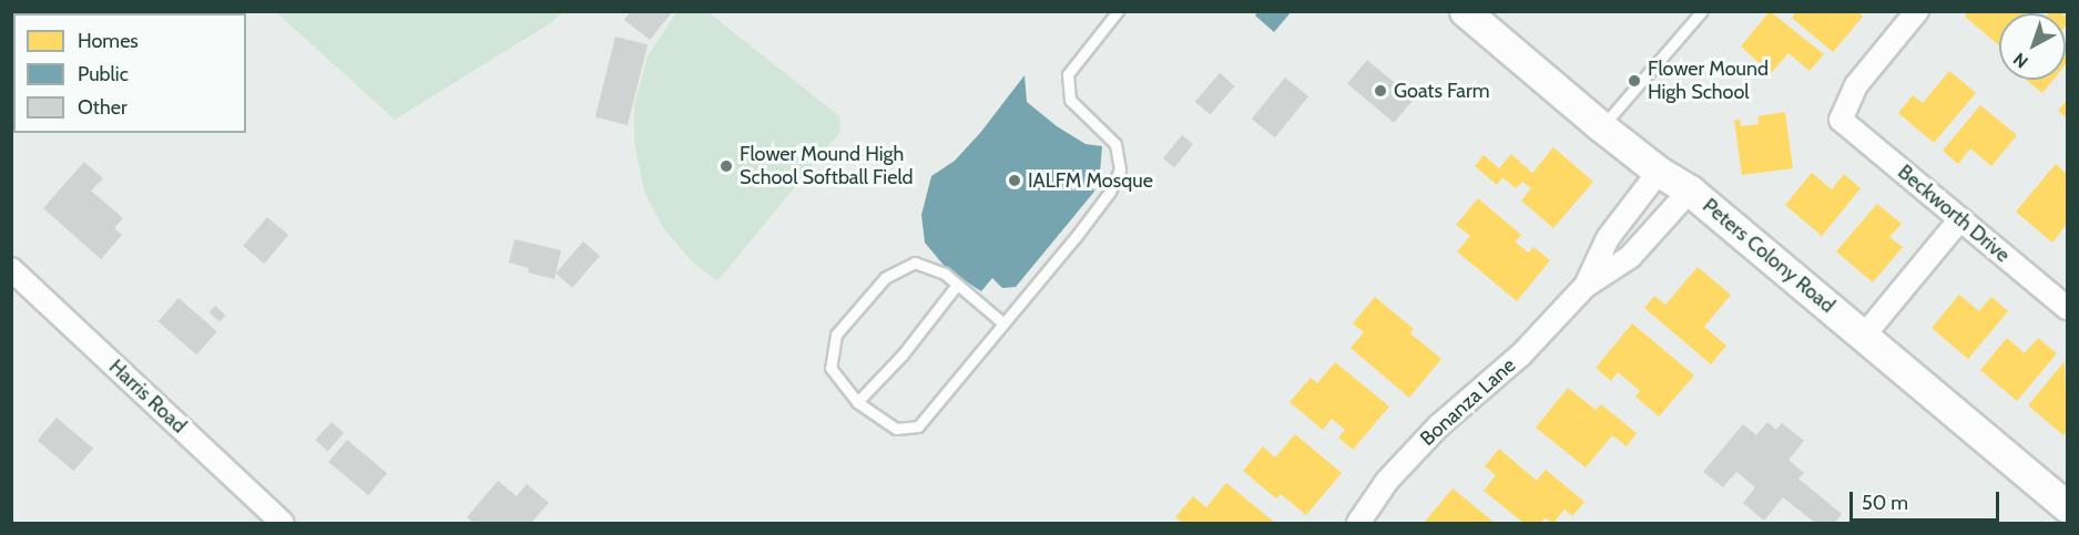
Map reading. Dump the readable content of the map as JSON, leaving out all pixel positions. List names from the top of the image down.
{
  "streets": {
    "street": [
      "Beckworth Drive",
      "Peters Colony Road",
      "Harris Road",
      "Bonanza Lane"
    ]
  },
  "crossings": [
    ["Peters Colony Road", "Bonanza Lane"]
  ],
  "places": [
    "Flower Mound High School",
    "Goats Farm",
    "Flower Mound High School Softball Field",
    "IALFM Mosque"
  ],
  "legend": ["Homes", "Public", "Other"],
  "scale_bar": "50 m",
  "north": "bottom left"
}
